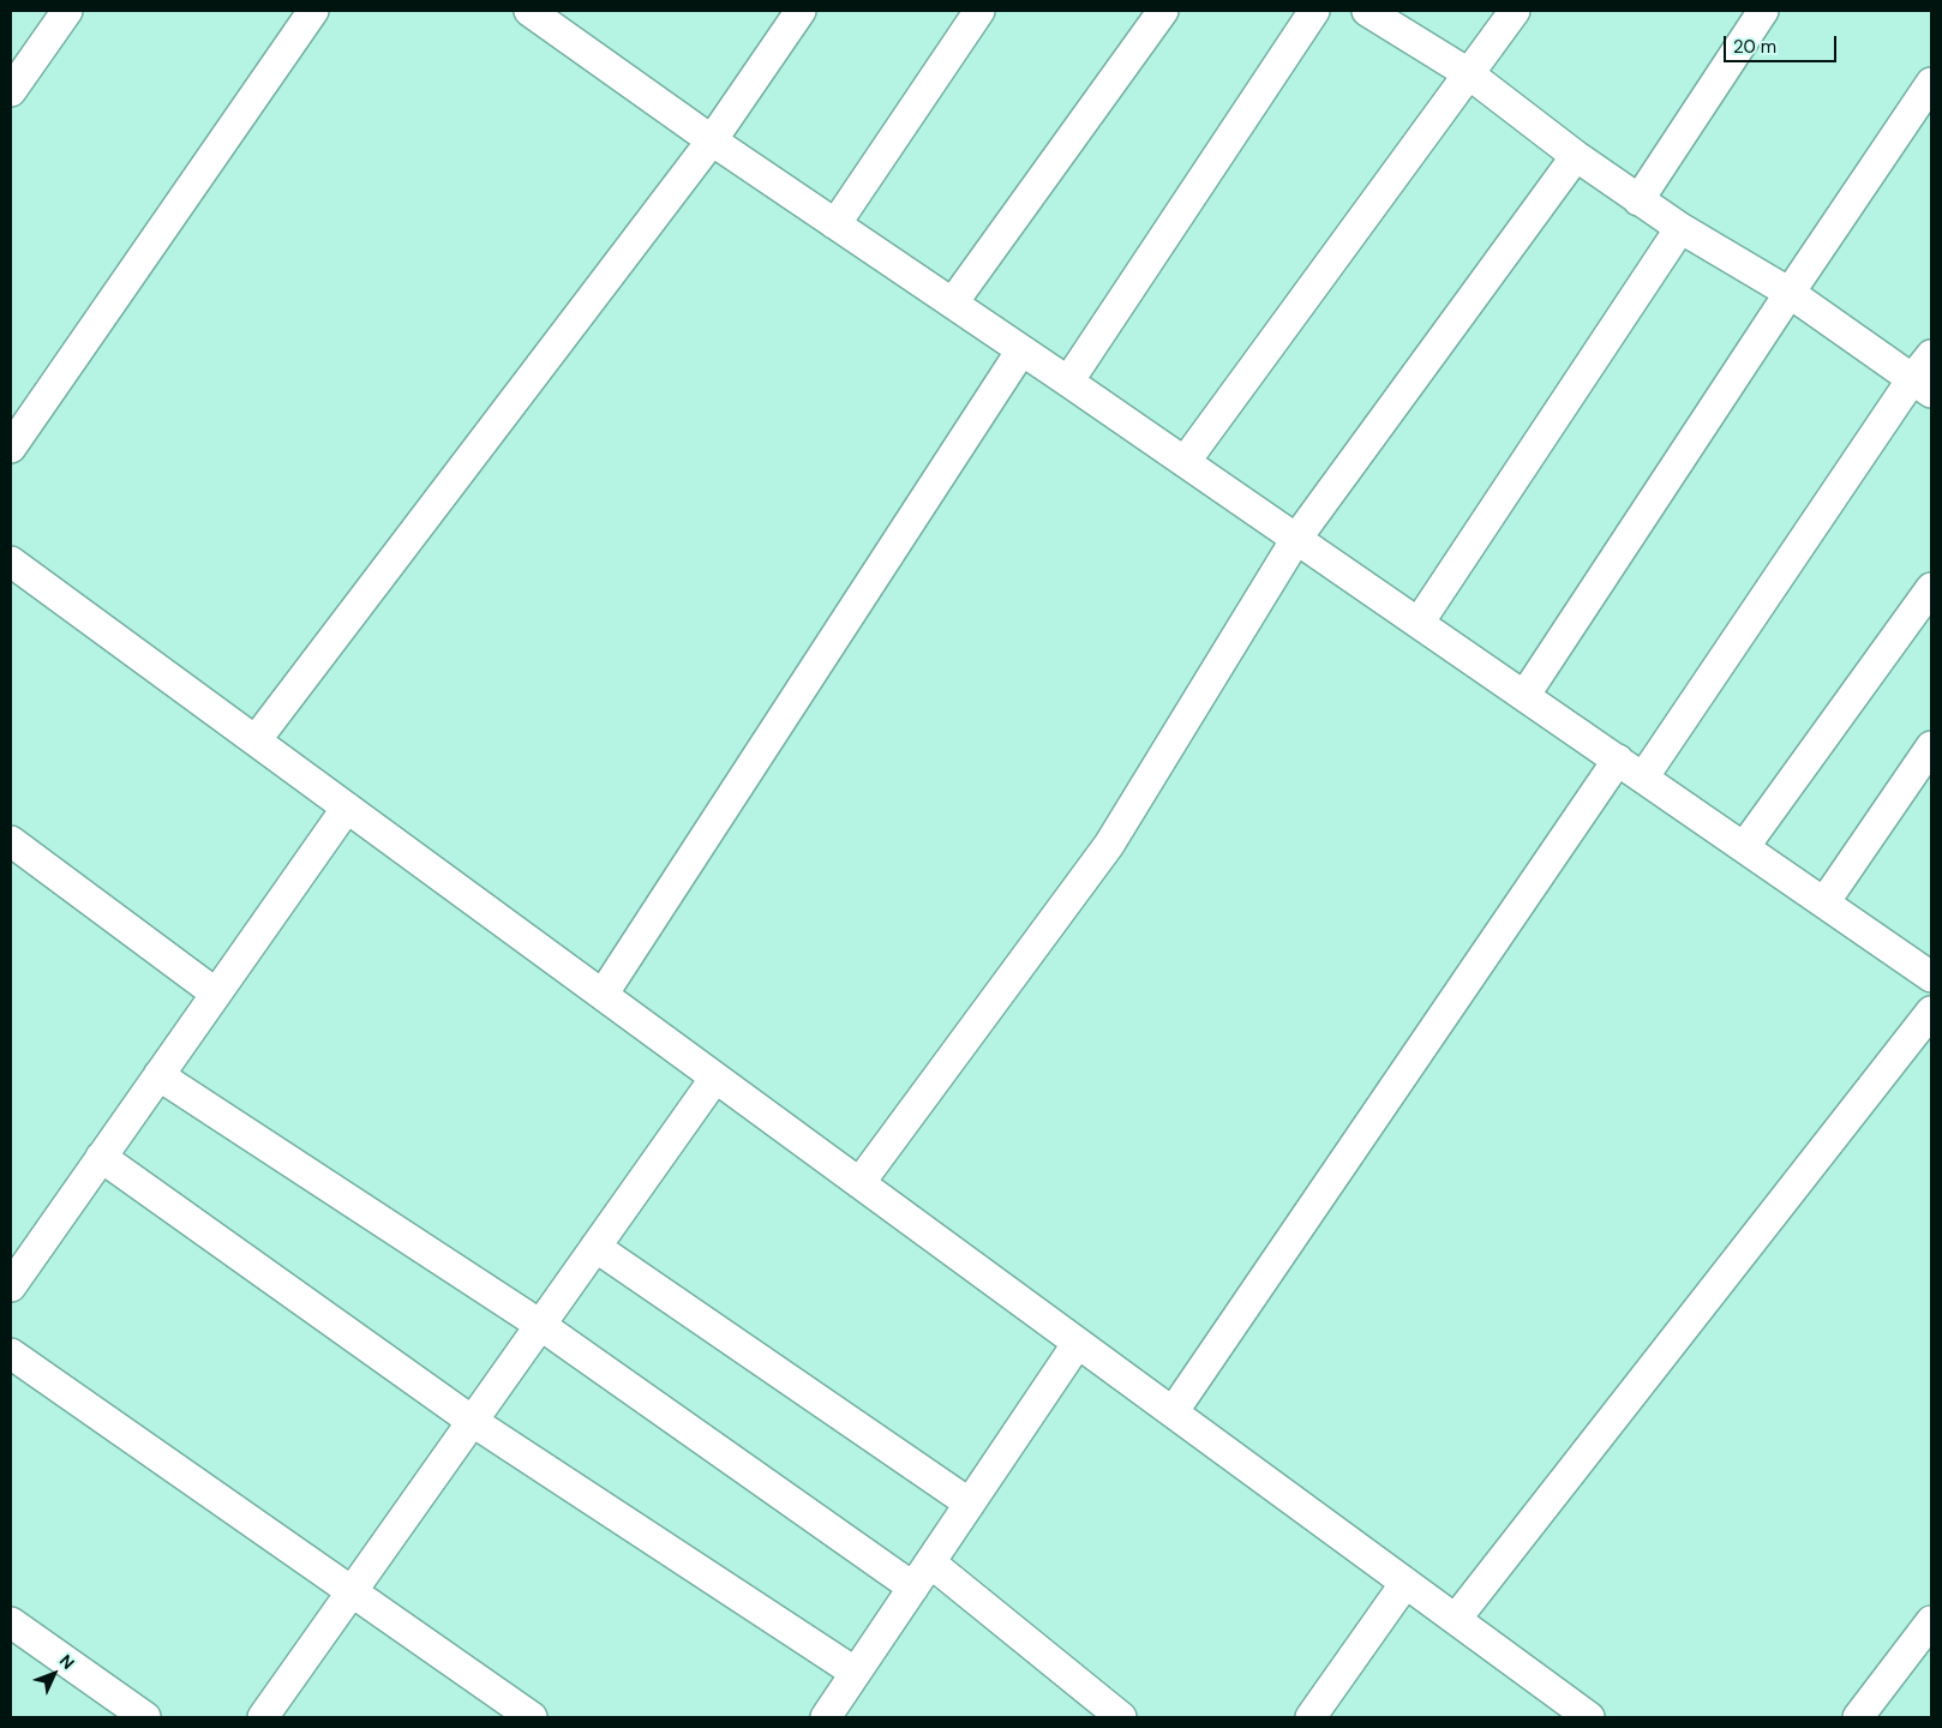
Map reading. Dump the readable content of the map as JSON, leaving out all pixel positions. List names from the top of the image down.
{
  "scale_bar": "20 m",
  "north": "top right"
}
